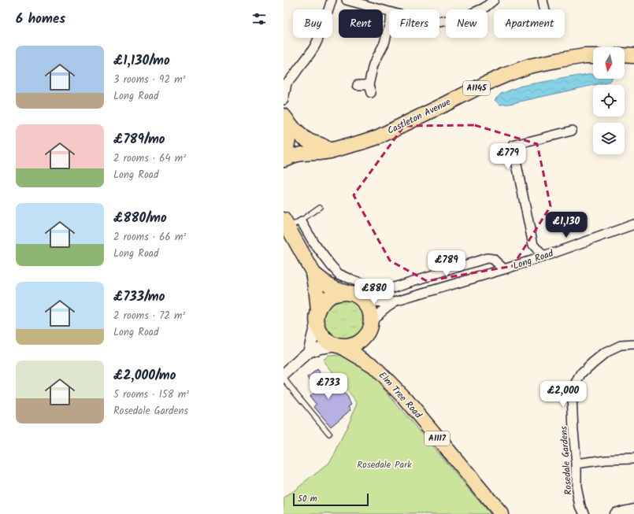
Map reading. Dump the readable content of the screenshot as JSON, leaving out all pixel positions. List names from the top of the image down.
{
  "streets": {
    "main road": [
      "A1145",
      "Castleton Avenue",
      "Elm Tree Road",
      "A1117"
    ],
    "street": ["Long Road", "Rosedale Gardens"]
  },
  "crossings": [
    ["Long Road", "Elm Tree Road"]
  ],
  "parks": ["Rosedale Park"],
  "scale_bar": "50 m",
  "north": "bottom",
  "page": {
    "heading": "6 homes",
    "chip": [
      "Buy",
      "Rent",
      "Filters",
      "New",
      "Apartment"
    ],
    "list": [
      {
        "name": "£1,130/mo",
        "note": "3 rooms · 92 m² · Long Road"
      },
      {
        "name": "£789/mo",
        "note": "2 rooms · 64 m² · Long Road"
      },
      {
        "name": "£880/mo",
        "note": "2 rooms · 66 m² · Long Road"
      },
      {
        "name": "£733/mo",
        "note": "2 rooms · 72 m² · Long Road"
      },
      {
        "name": "£2,000/mo",
        "note": "5 rooms · 158 m² · Rosedale Gardens"
      }
    ],
    "price": [
      "£779",
      "£1,130",
      "£789",
      "£880",
      "£733",
      "£2,000"
    ],
    "scale": "50 m"
  }
}
